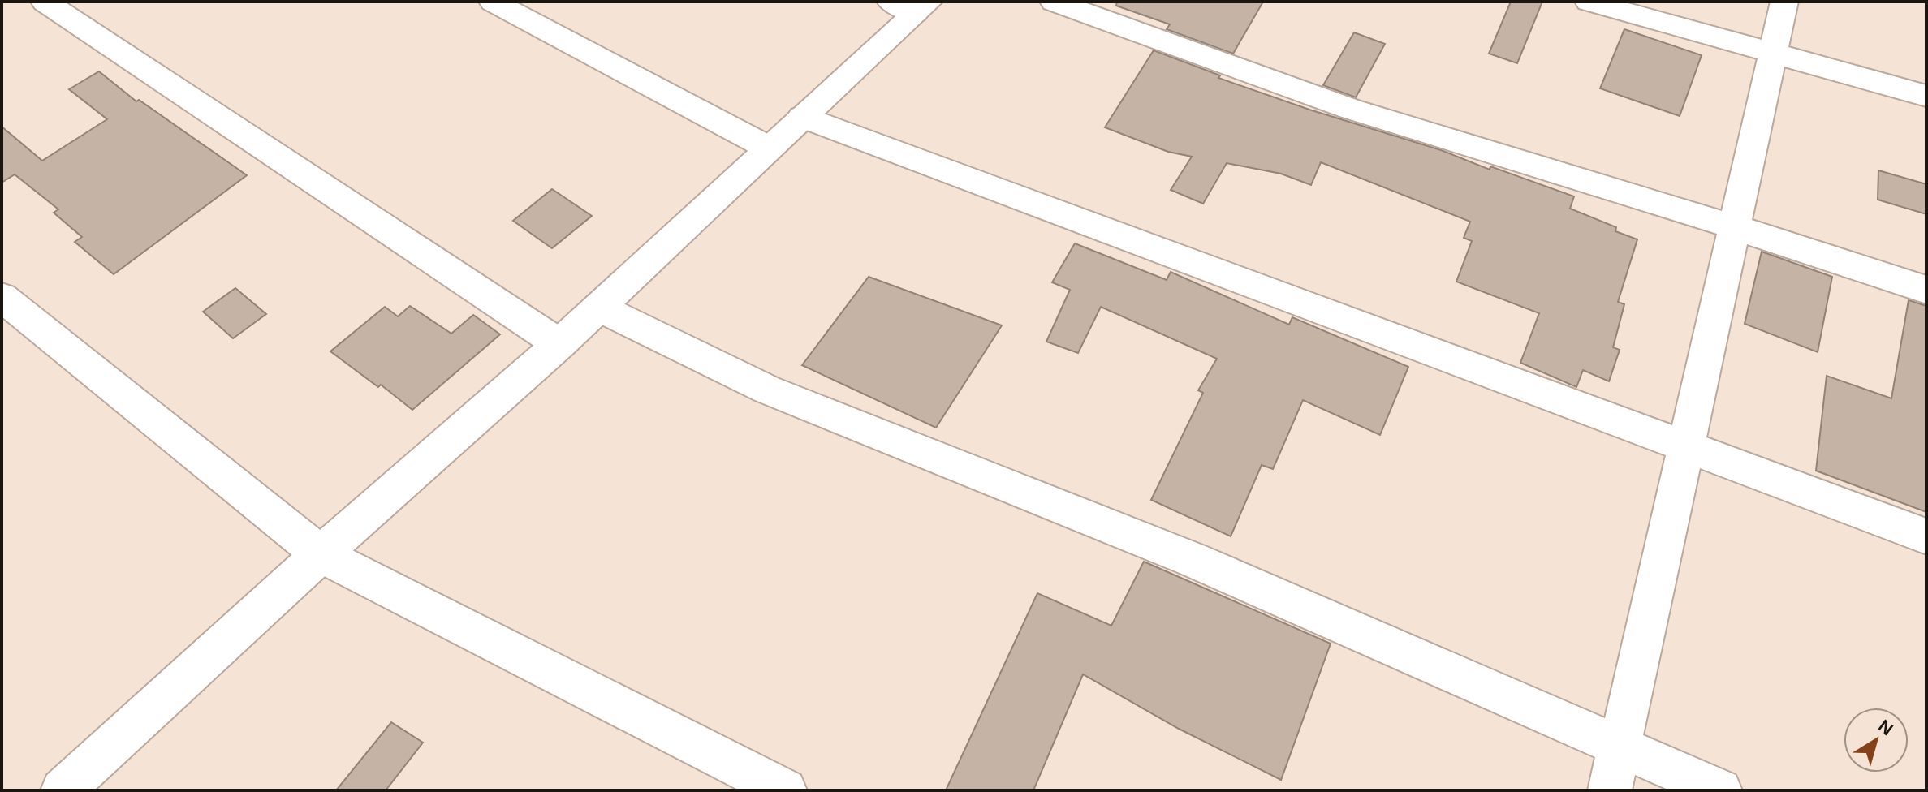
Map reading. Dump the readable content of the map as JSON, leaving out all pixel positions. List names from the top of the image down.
{
  "north": "top right"
}
